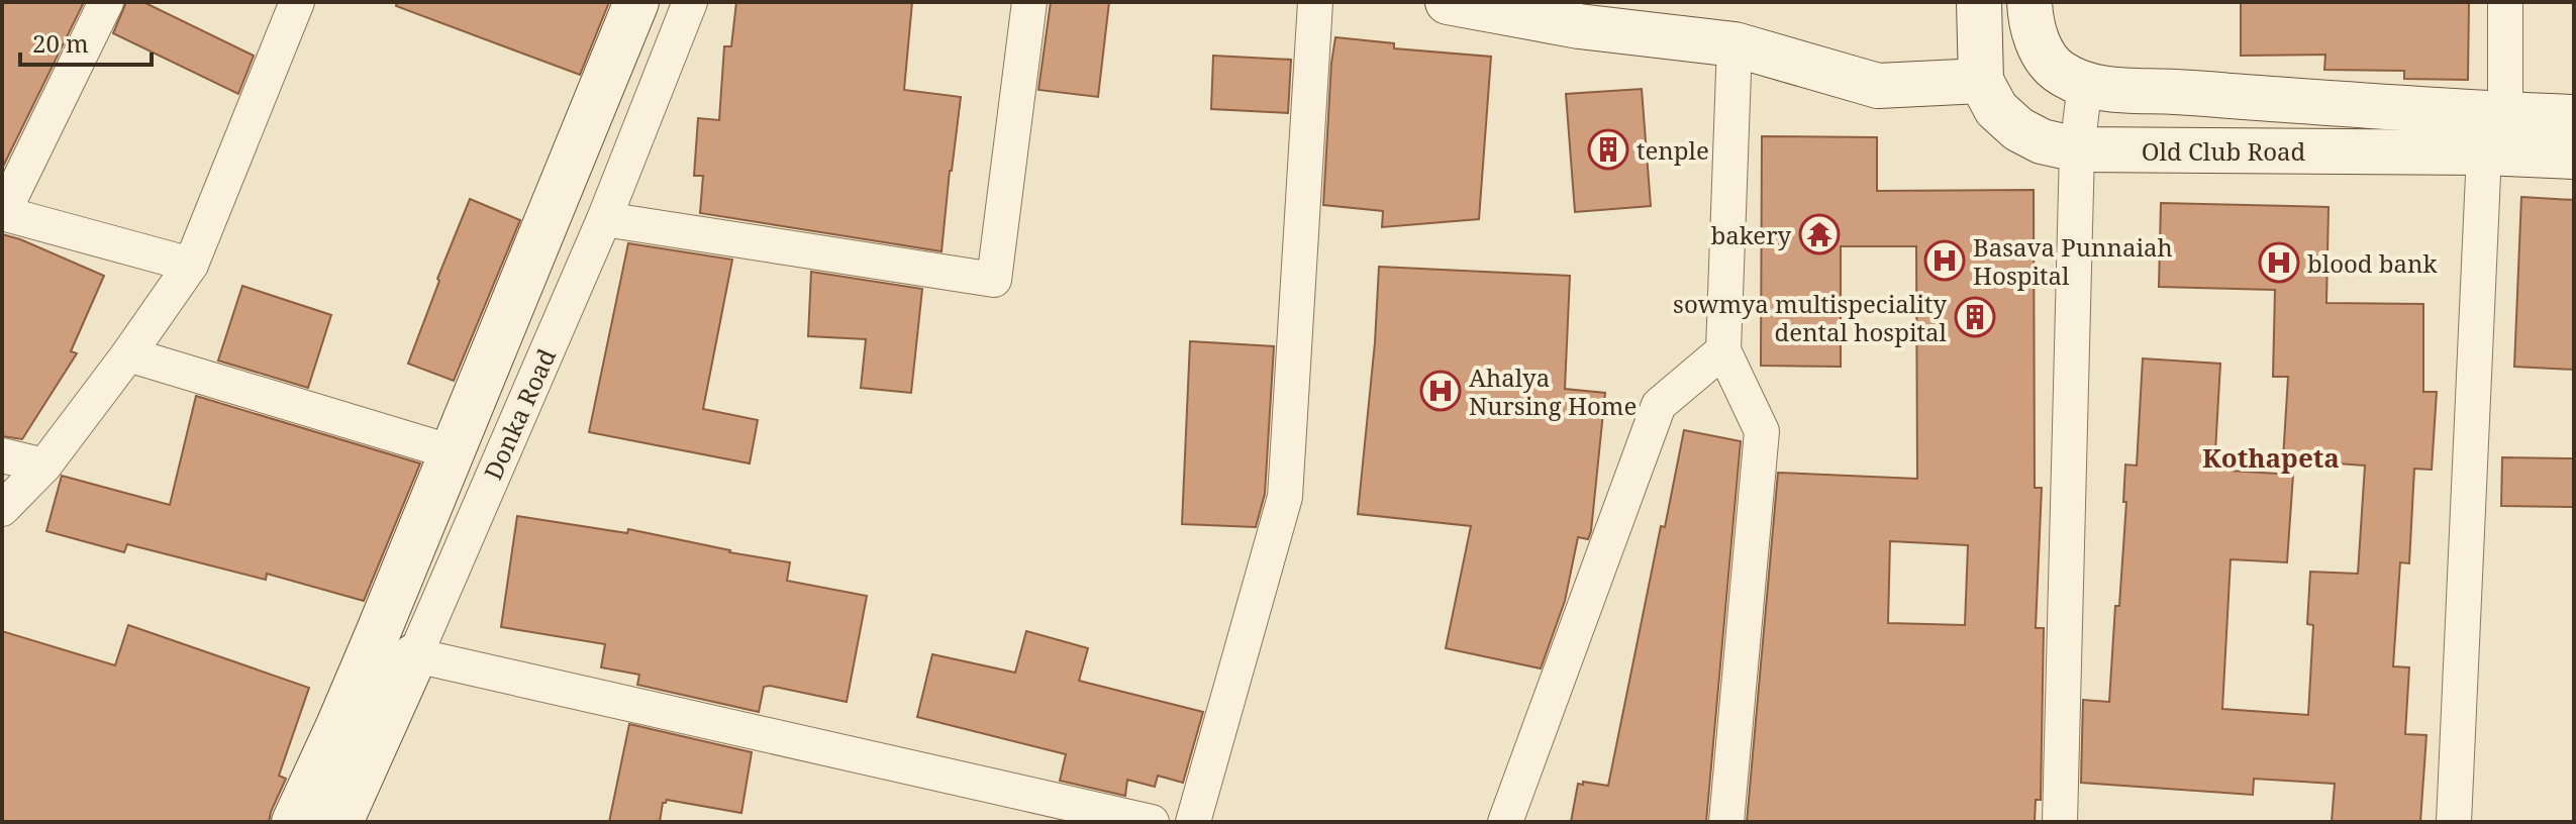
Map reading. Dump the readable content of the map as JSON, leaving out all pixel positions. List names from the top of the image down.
{
  "streets": {
    "street": ["Old Club Road", "Donka Road"]
  },
  "districts": ["Kothapeta"],
  "places": {
    "building": ["tenple", "sowmya multispeciality dental hospital"],
    "temple": ["bakery"],
    "hospital": ["Basava Punnaiah Hospital", "blood bank", "Ahalya Nursing Home"]
  },
  "scale_bar": "20 m"
}
